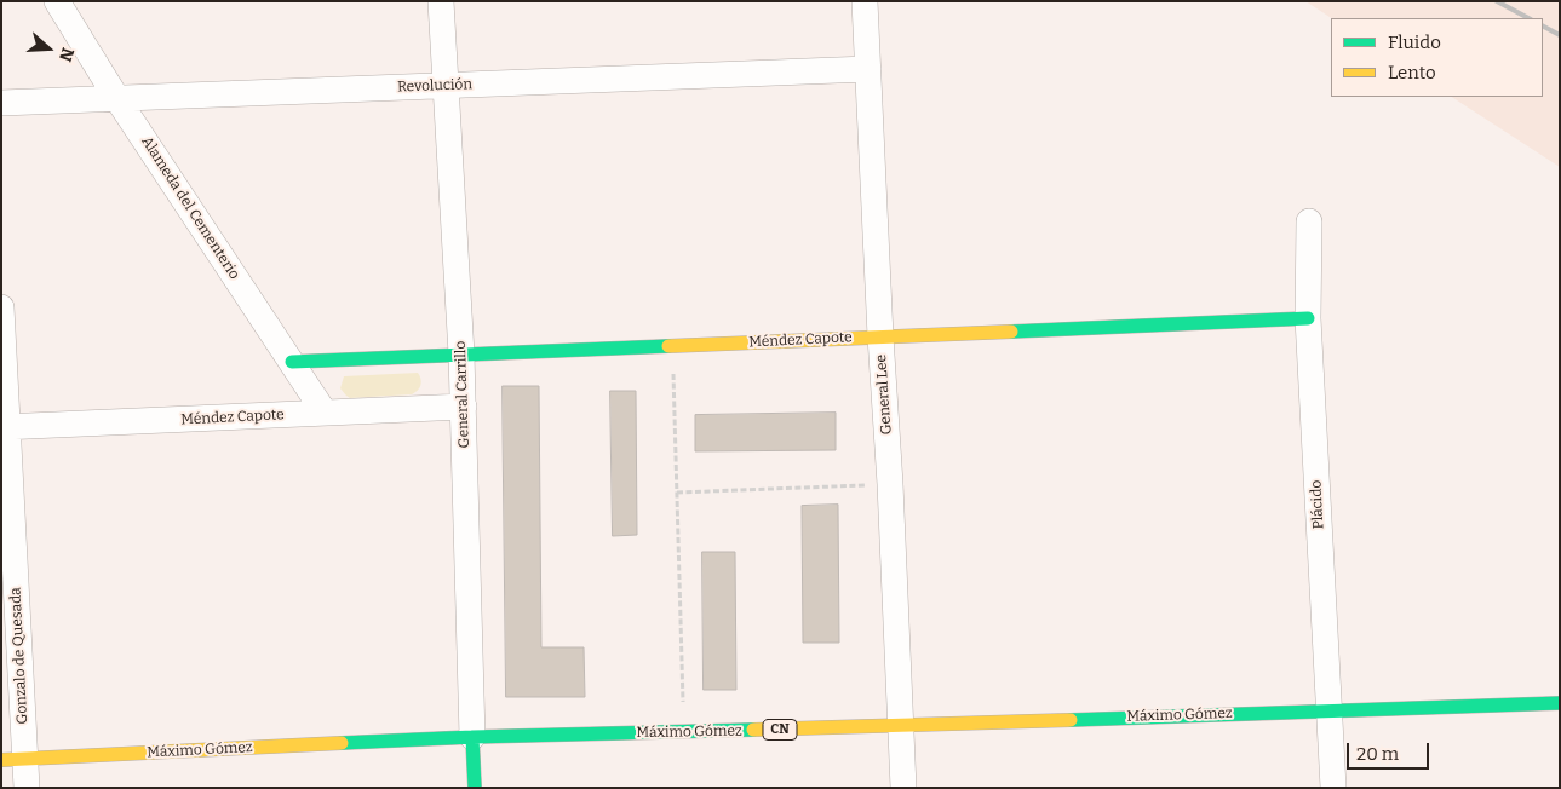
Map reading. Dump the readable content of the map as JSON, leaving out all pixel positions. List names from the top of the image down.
{
  "streets": {
    "main road": [
      "Méndez Capote",
      "General Carrillo",
      "Máximo Gómez",
      "CN"
    ],
    "street": [
      "Revolución",
      "Alameda del Cementerio",
      "General Lee",
      "Plácido",
      "Gonzalo de Quesada"
    ]
  },
  "crossings": [
    ["Revolución", "Alameda del Cementerio"],
    ["Revolución", "General Carrillo"],
    ["Revolución", "General Lee"],
    ["Alameda del Cementerio", "Méndez Capote"],
    ["Méndez Capote", "General Carrillo"],
    ["Méndez Capote", "General Lee"],
    ["Méndez Capote", "Plácido"],
    ["Méndez Capote", "Gonzalo de Quesada"],
    ["General Carrillo", "Máximo Gómez"],
    ["General Lee", "Máximo Gómez"],
    ["Plácido", "Máximo Gómez"],
    ["Gonzalo de Quesada", "Máximo Gómez"]
  ],
  "legend": ["Fluido", "Lento"],
  "scale_bar": "20 m",
  "north": "right"
}
